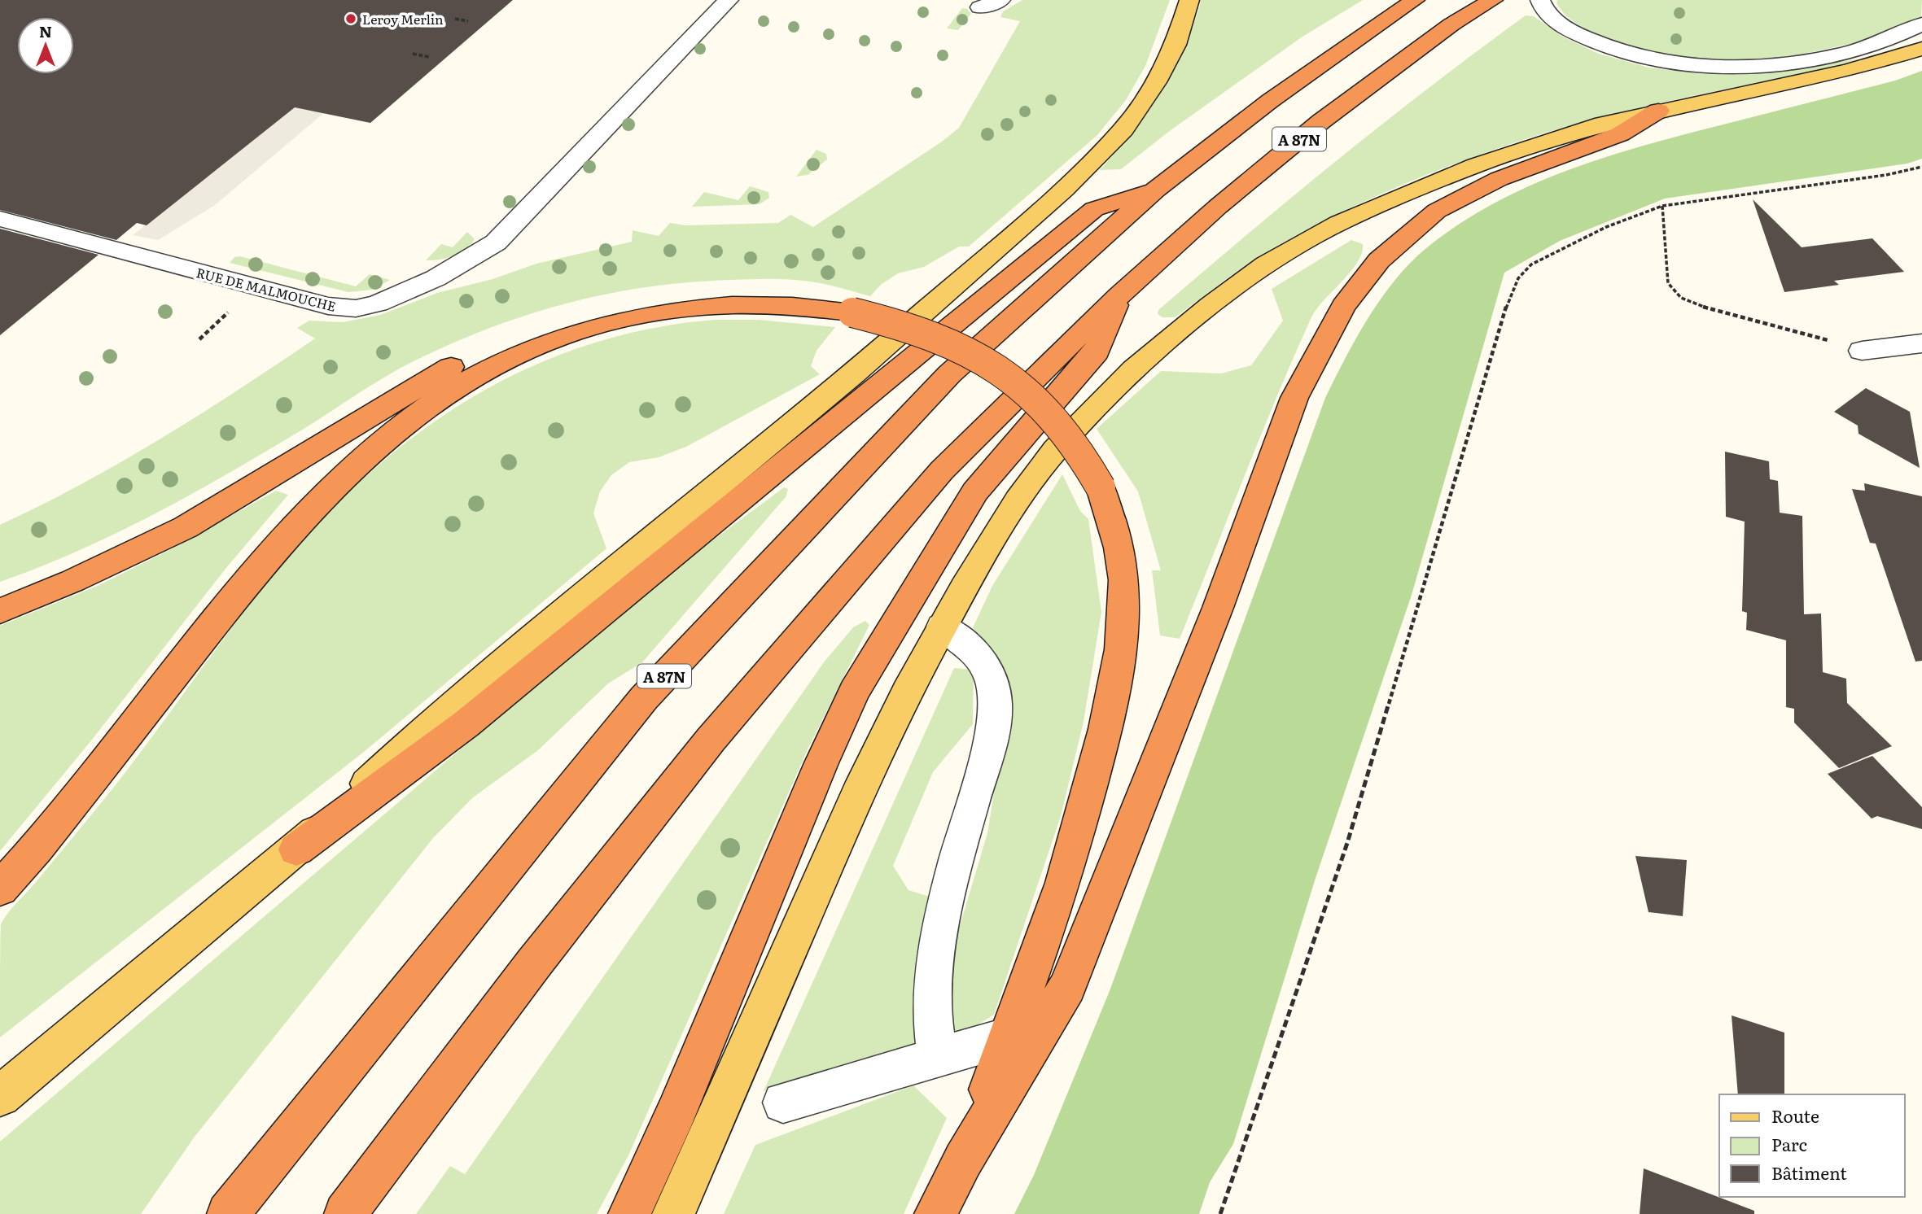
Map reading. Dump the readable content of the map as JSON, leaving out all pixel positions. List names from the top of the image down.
{
  "streets": {
    "highway": ["A 87N"],
    "street": ["RUE DE MALMOUCHE"]
  },
  "places": ["Leroy Merlin"],
  "legend": ["Route", "Parc", "Bâtiment"],
  "north": "top"
}
